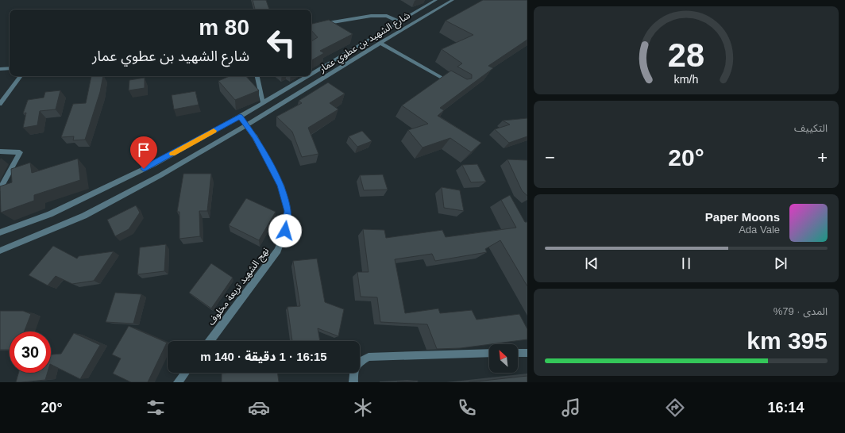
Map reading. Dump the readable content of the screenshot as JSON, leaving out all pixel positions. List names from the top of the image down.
{
  "streets": {
    "street": ["شارع الشهيد بن عطوي عمار", "نهج الشهيد تريعة مخلوف"]
  },
  "crossings": [
    ["شارع الشهيد بن عطوي عمار", "نهج الشهيد تريعة مخلوف"]
  ],
  "north": "top left",
  "page": {
    "turn": ["80 m", "شارع الشهيد بن عطوي عمار"],
    "tile": [
      "التكييف",
      ["المدى · 79%", "395 km"]
    ],
    "heat": ["−", "20°", "+"],
    "song": ["Paper Moons", "Ada Vale"],
    "limit": "30",
    "trip": "16:15 · 1 دقيقة · 140 m",
    "tabs": ["16:14", "20°"],
    "gauge": ["28", "km/h"]
  }
}
